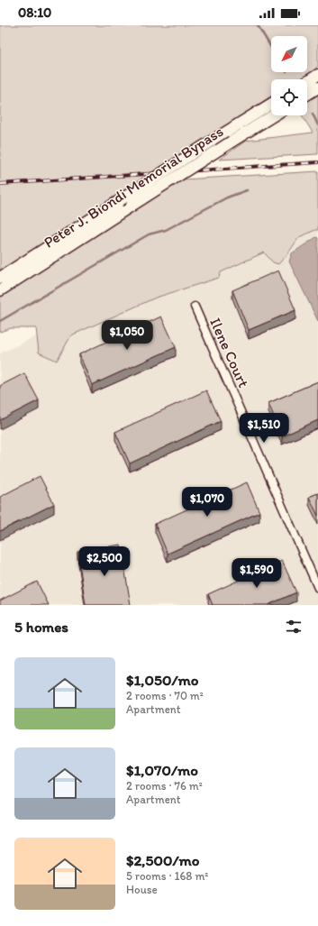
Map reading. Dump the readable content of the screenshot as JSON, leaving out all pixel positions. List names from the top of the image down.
{
  "streets": {
    "highway": ["Peter J. Biondi Memorial Bypass"],
    "street": ["Ilene Court"]
  },
  "north": "bottom left",
  "page": {
    "status": "08:10",
    "price": [
      "$1,050",
      "$1,510",
      "$1,070",
      "$2,500",
      "$1,590"
    ],
    "heading": "5 homes",
    "list": [
      {
        "name": "$1,050/mo",
        "note": "2 rooms · 70 m² · Apartment"
      },
      {
        "name": "$1,070/mo",
        "note": "2 rooms · 76 m² · Apartment"
      },
      {
        "name": "$2,500/mo",
        "note": "5 rooms · 168 m² · House"
      }
    ]
  }
}
